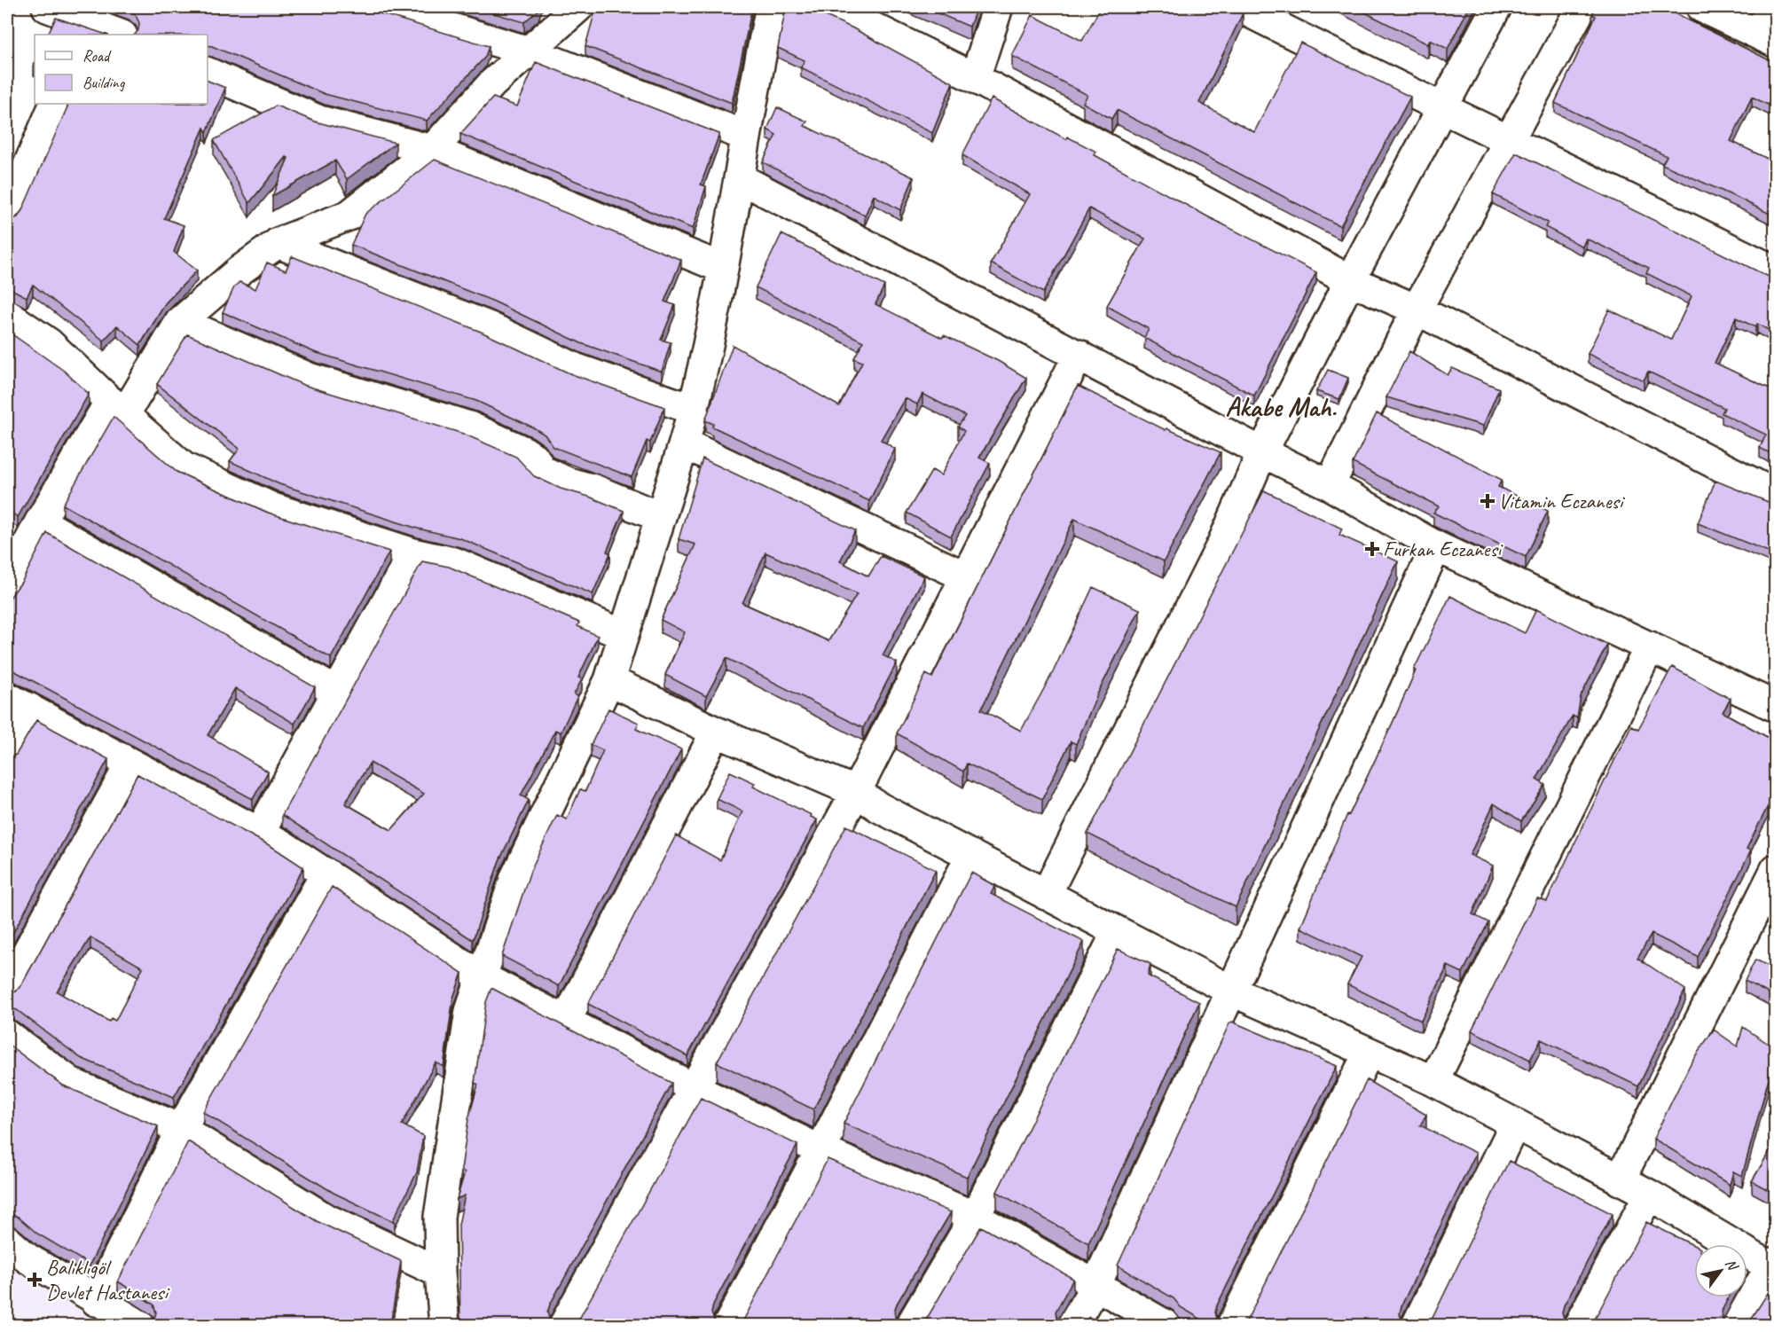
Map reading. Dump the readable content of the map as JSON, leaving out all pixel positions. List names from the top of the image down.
{
  "districts": ["Akabe Mah."],
  "places": {
    "health": ["Vitamin Eczanesi", "Furkan Eczanesi", "Balıklıgöl Devlet Hastanesi"]
  },
  "legend": ["Road", "Building"],
  "north": "top right"
}
